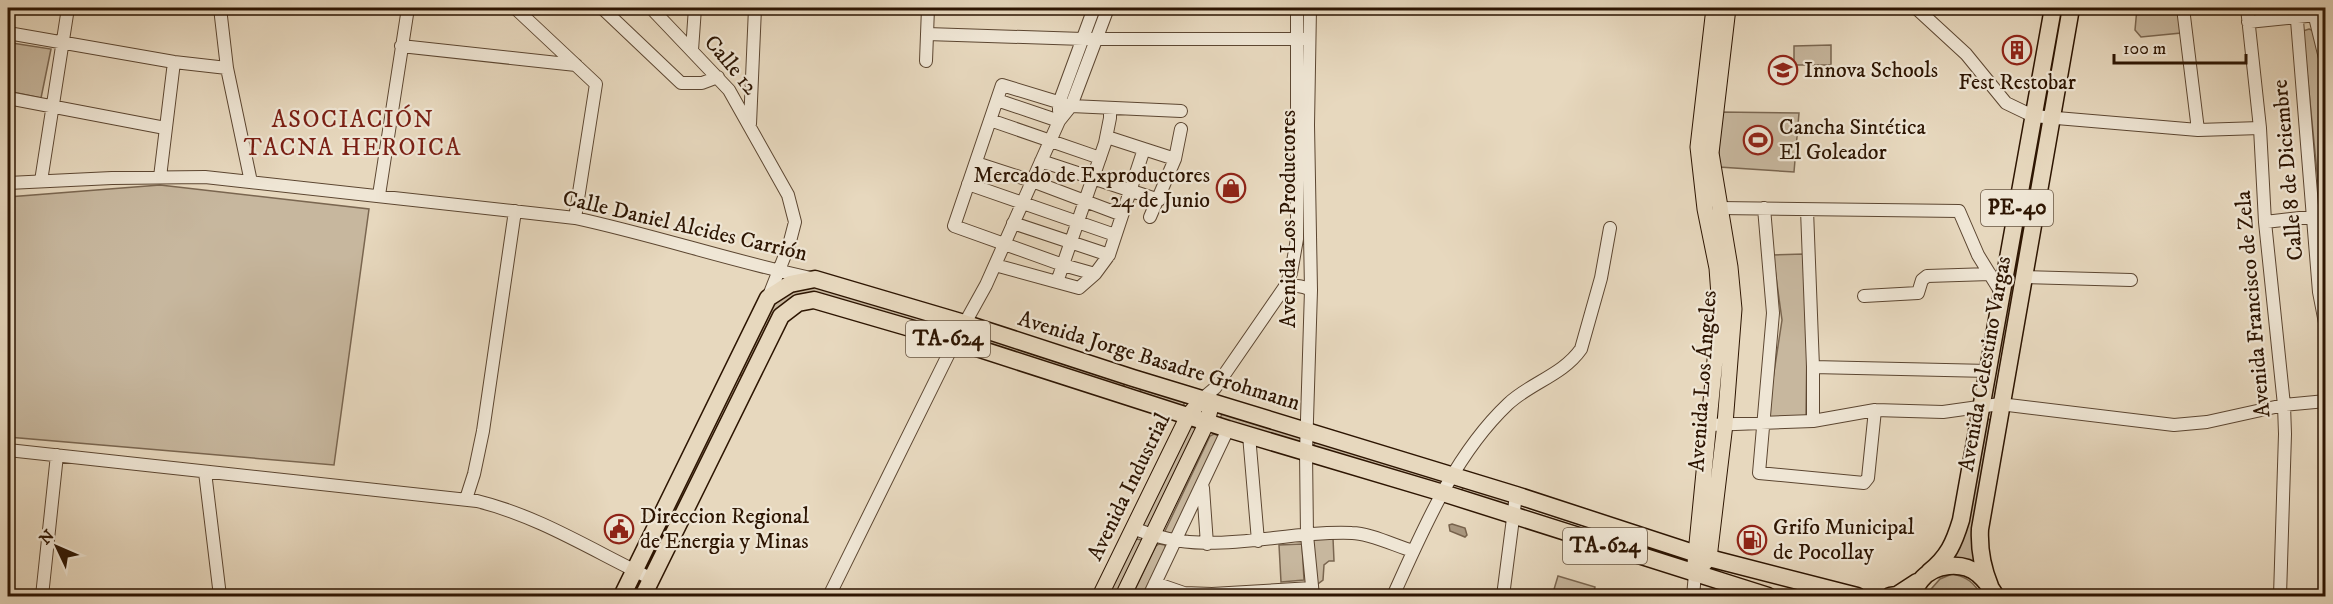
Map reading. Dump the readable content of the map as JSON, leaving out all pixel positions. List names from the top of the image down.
{
  "streets": {
    "highway": [
      "PE-40",
      "TA-624",
      "Avenida Jorge Basadre Grohmann",
      "Avenida Celestino Vargas"
    ],
    "main road": ["Avenida Los Ángeles", "Avenida Industrial"],
    "street": [
      "Calle 12",
      "Calle 8 de Diciembre",
      "Avenida Los Productores",
      "Calle Daniel Alcides Carrión",
      "Avenida Francisco de Zela"
    ]
  },
  "crossings": [
    ["Calle 12", "Calle Daniel Alcides Carrión"],
    ["Avenida Los Productores", "Avenida Jorge Basadre Grohmann"],
    ["Avenida Los Productores", "Avenida Industrial"],
    ["Calle Daniel Alcides Carrión", "Avenida Jorge Basadre Grohmann"],
    ["Avenida Jorge Basadre Grohmann", "Avenida Los Ángeles"],
    ["Avenida Jorge Basadre Grohmann", "Avenida Industrial"]
  ],
  "districts": ["ASOCIACIÓN TACNA HEROICA"],
  "places": {
    "building": ["Fest Restobar"],
    "school or university": ["Innova Schools"],
    "sports": ["Cancha Sintética El Goleador"],
    "shop": ["Mercado de Exproductores 24 de Junio"],
    "public building": ["Direccion Regional de Energia y Minas"],
    "fuel station": ["Grifo Municipal de Pocollay"]
  },
  "scale_bar": "100 m",
  "north": "top left"
}
